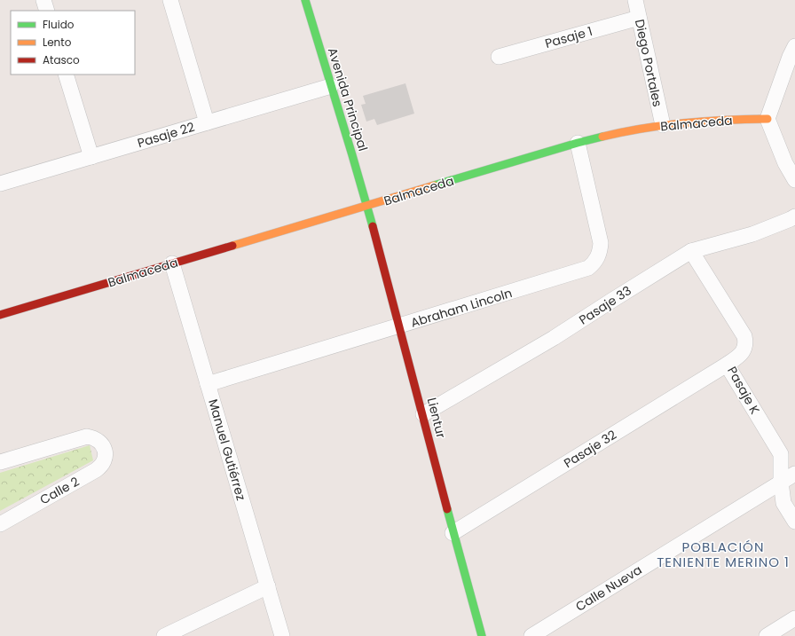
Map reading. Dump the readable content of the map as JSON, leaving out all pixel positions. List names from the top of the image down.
{
  "streets": {
    "street": [
      "Pasaje 1",
      "Diego Portales",
      "Avenida Principal",
      "Balmaceda",
      "Pasaje 22",
      "Pasaje 33",
      "Abraham Lincoln",
      "Pasaje K",
      "Lientur",
      "Pasaje 32",
      "Manuel Gutiérrez",
      "Calle 2",
      "Calle Nueva"
    ]
  },
  "crossings": [
    ["Pasaje 1", "Diego Portales"],
    ["Diego Portales", "Balmaceda"],
    ["Avenida Principal", "Balmaceda"],
    ["Avenida Principal", "Pasaje 22"],
    ["Avenida Principal", "Lientur"],
    ["Balmaceda", "Abraham Lincoln"],
    ["Balmaceda", "Lientur"],
    ["Balmaceda", "Manuel Gutiérrez"],
    ["Pasaje 33", "Pasaje K"],
    ["Pasaje 33", "Lientur"],
    ["Abraham Lincoln", "Lientur"],
    ["Abraham Lincoln", "Manuel Gutiérrez"],
    ["Pasaje K", "Pasaje 32"],
    ["Pasaje K", "Calle Nueva"],
    ["Lientur", "Pasaje 32"]
  ],
  "districts": ["POBLACIÓN TENIENTE MERINO 1"],
  "legend": ["Fluido", "Lento", "Atasco"]
}
